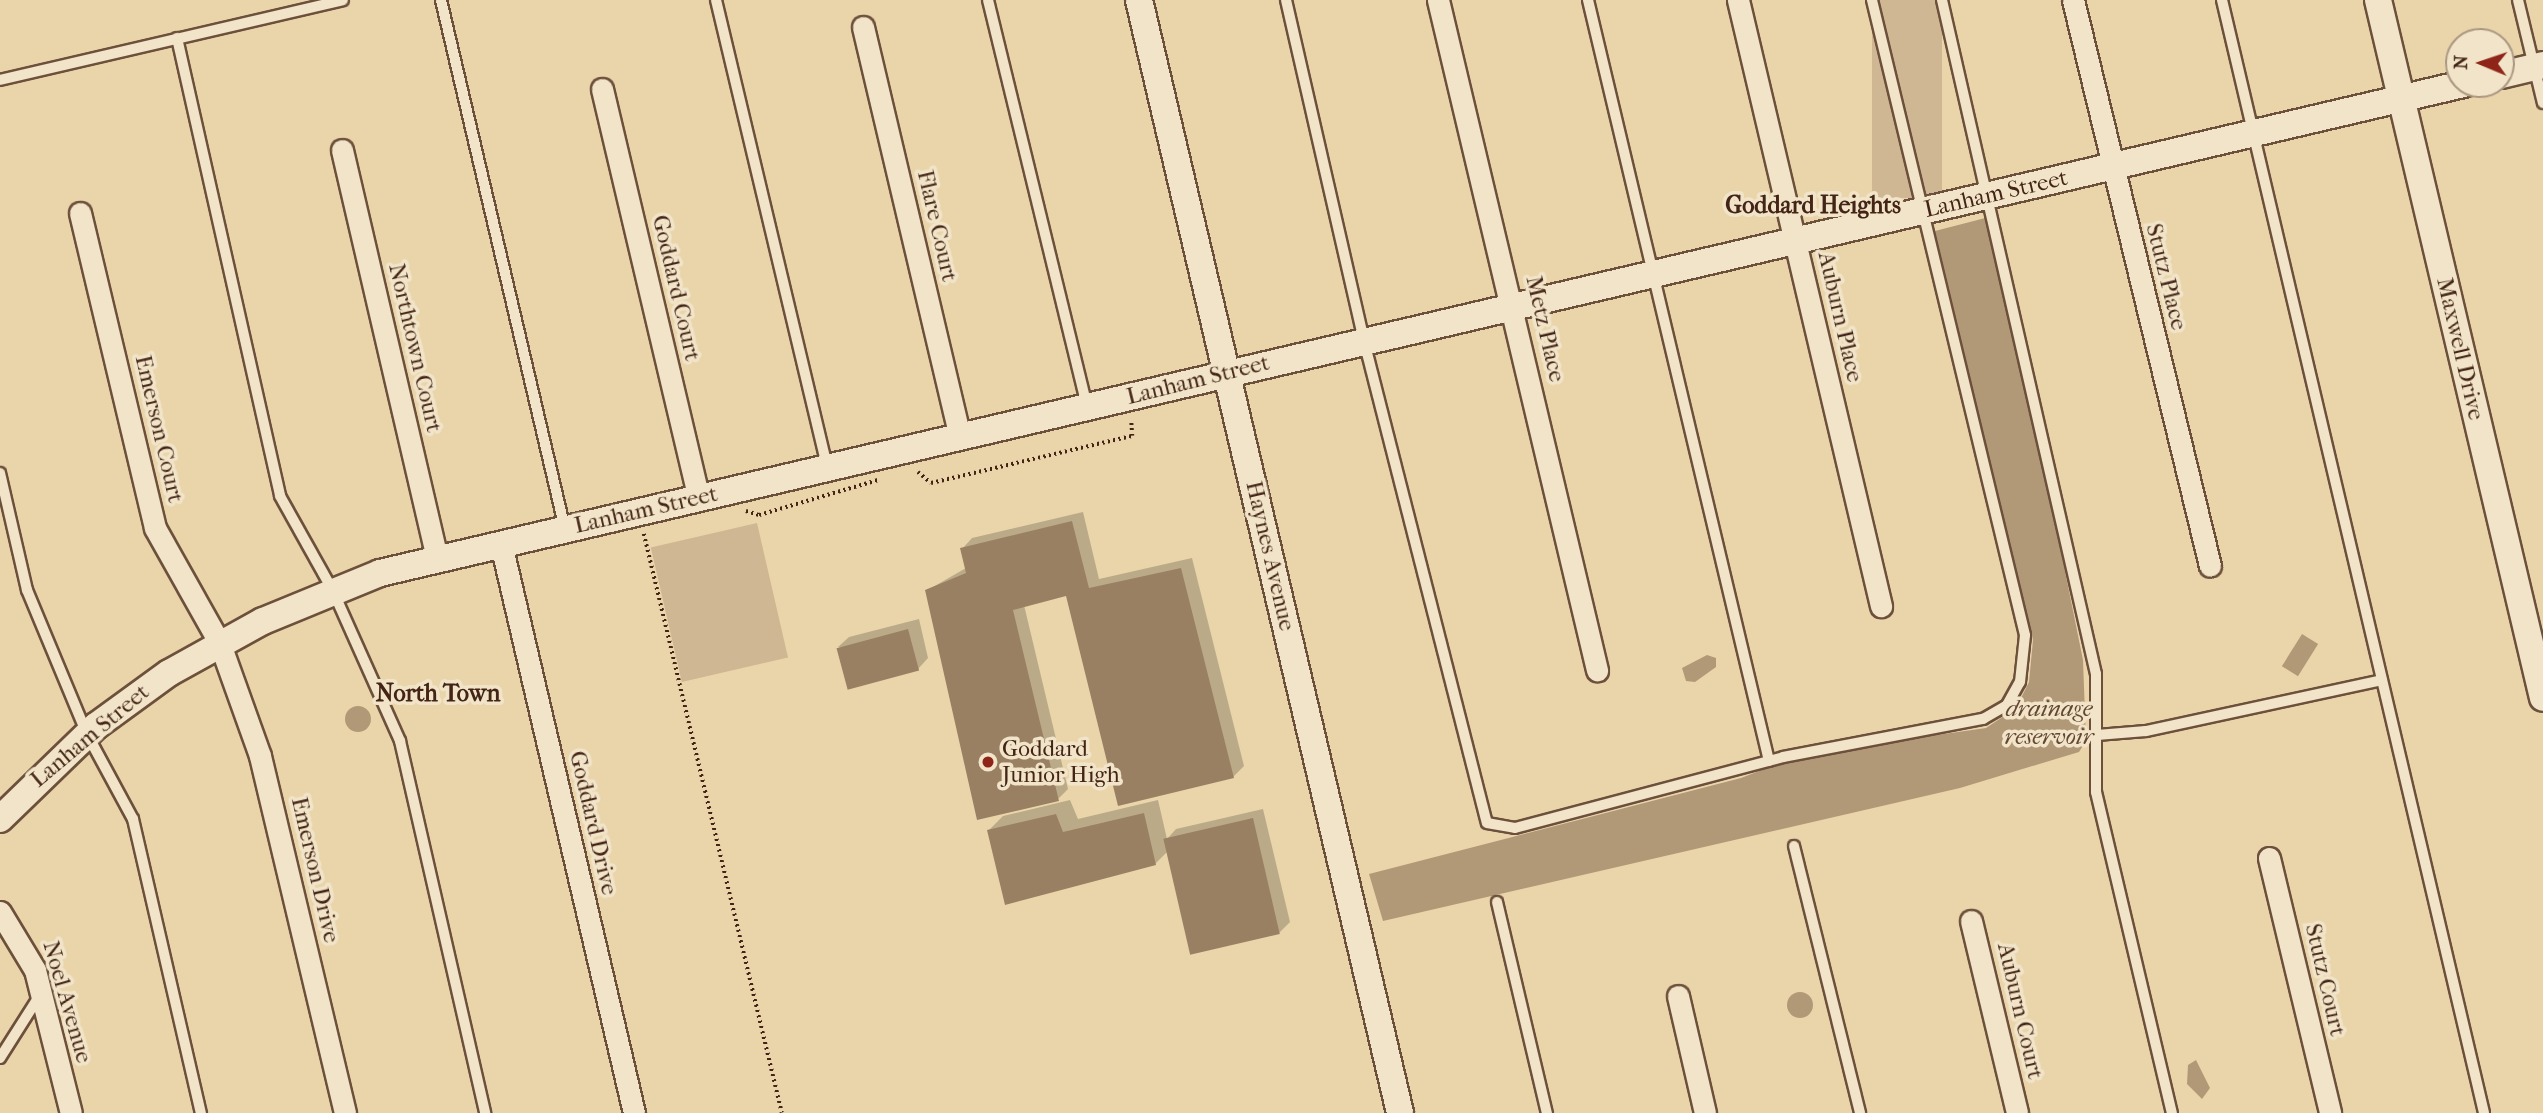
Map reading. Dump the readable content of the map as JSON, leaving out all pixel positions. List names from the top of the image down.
{
  "streets": {
    "street": [
      "Lanham Street",
      "Flare Court",
      "Stutz Place",
      "Goddard Court",
      "Auburn Place",
      "Metz Place",
      "Northtown Court",
      "Maxwell Drive",
      "Emerson Court",
      "Haynes Avenue",
      "Goddard Drive",
      "Emerson Drive",
      "Stutz Court",
      "Noel Avenue",
      "Auburn Court"
    ]
  },
  "crossings": [
    ["Lanham Street", "Flare Court"],
    ["Lanham Street", "Stutz Place"],
    ["Lanham Street", "Goddard Court"],
    ["Lanham Street", "Auburn Place"],
    ["Lanham Street", "Metz Place"],
    ["Lanham Street", "Northtown Court"],
    ["Lanham Street", "Maxwell Drive"],
    ["Lanham Street", "Emerson Court"],
    ["Lanham Street", "Haynes Avenue"],
    ["Lanham Street", "Goddard Drive"],
    ["Lanham Street", "Emerson Drive"],
    ["Emerson Court", "Emerson Drive"]
  ],
  "districts": ["Goddard Heights", "North Town"],
  "water": ["drainage reservoir"],
  "places": ["Goddard Junior High"],
  "north": "left"
}
